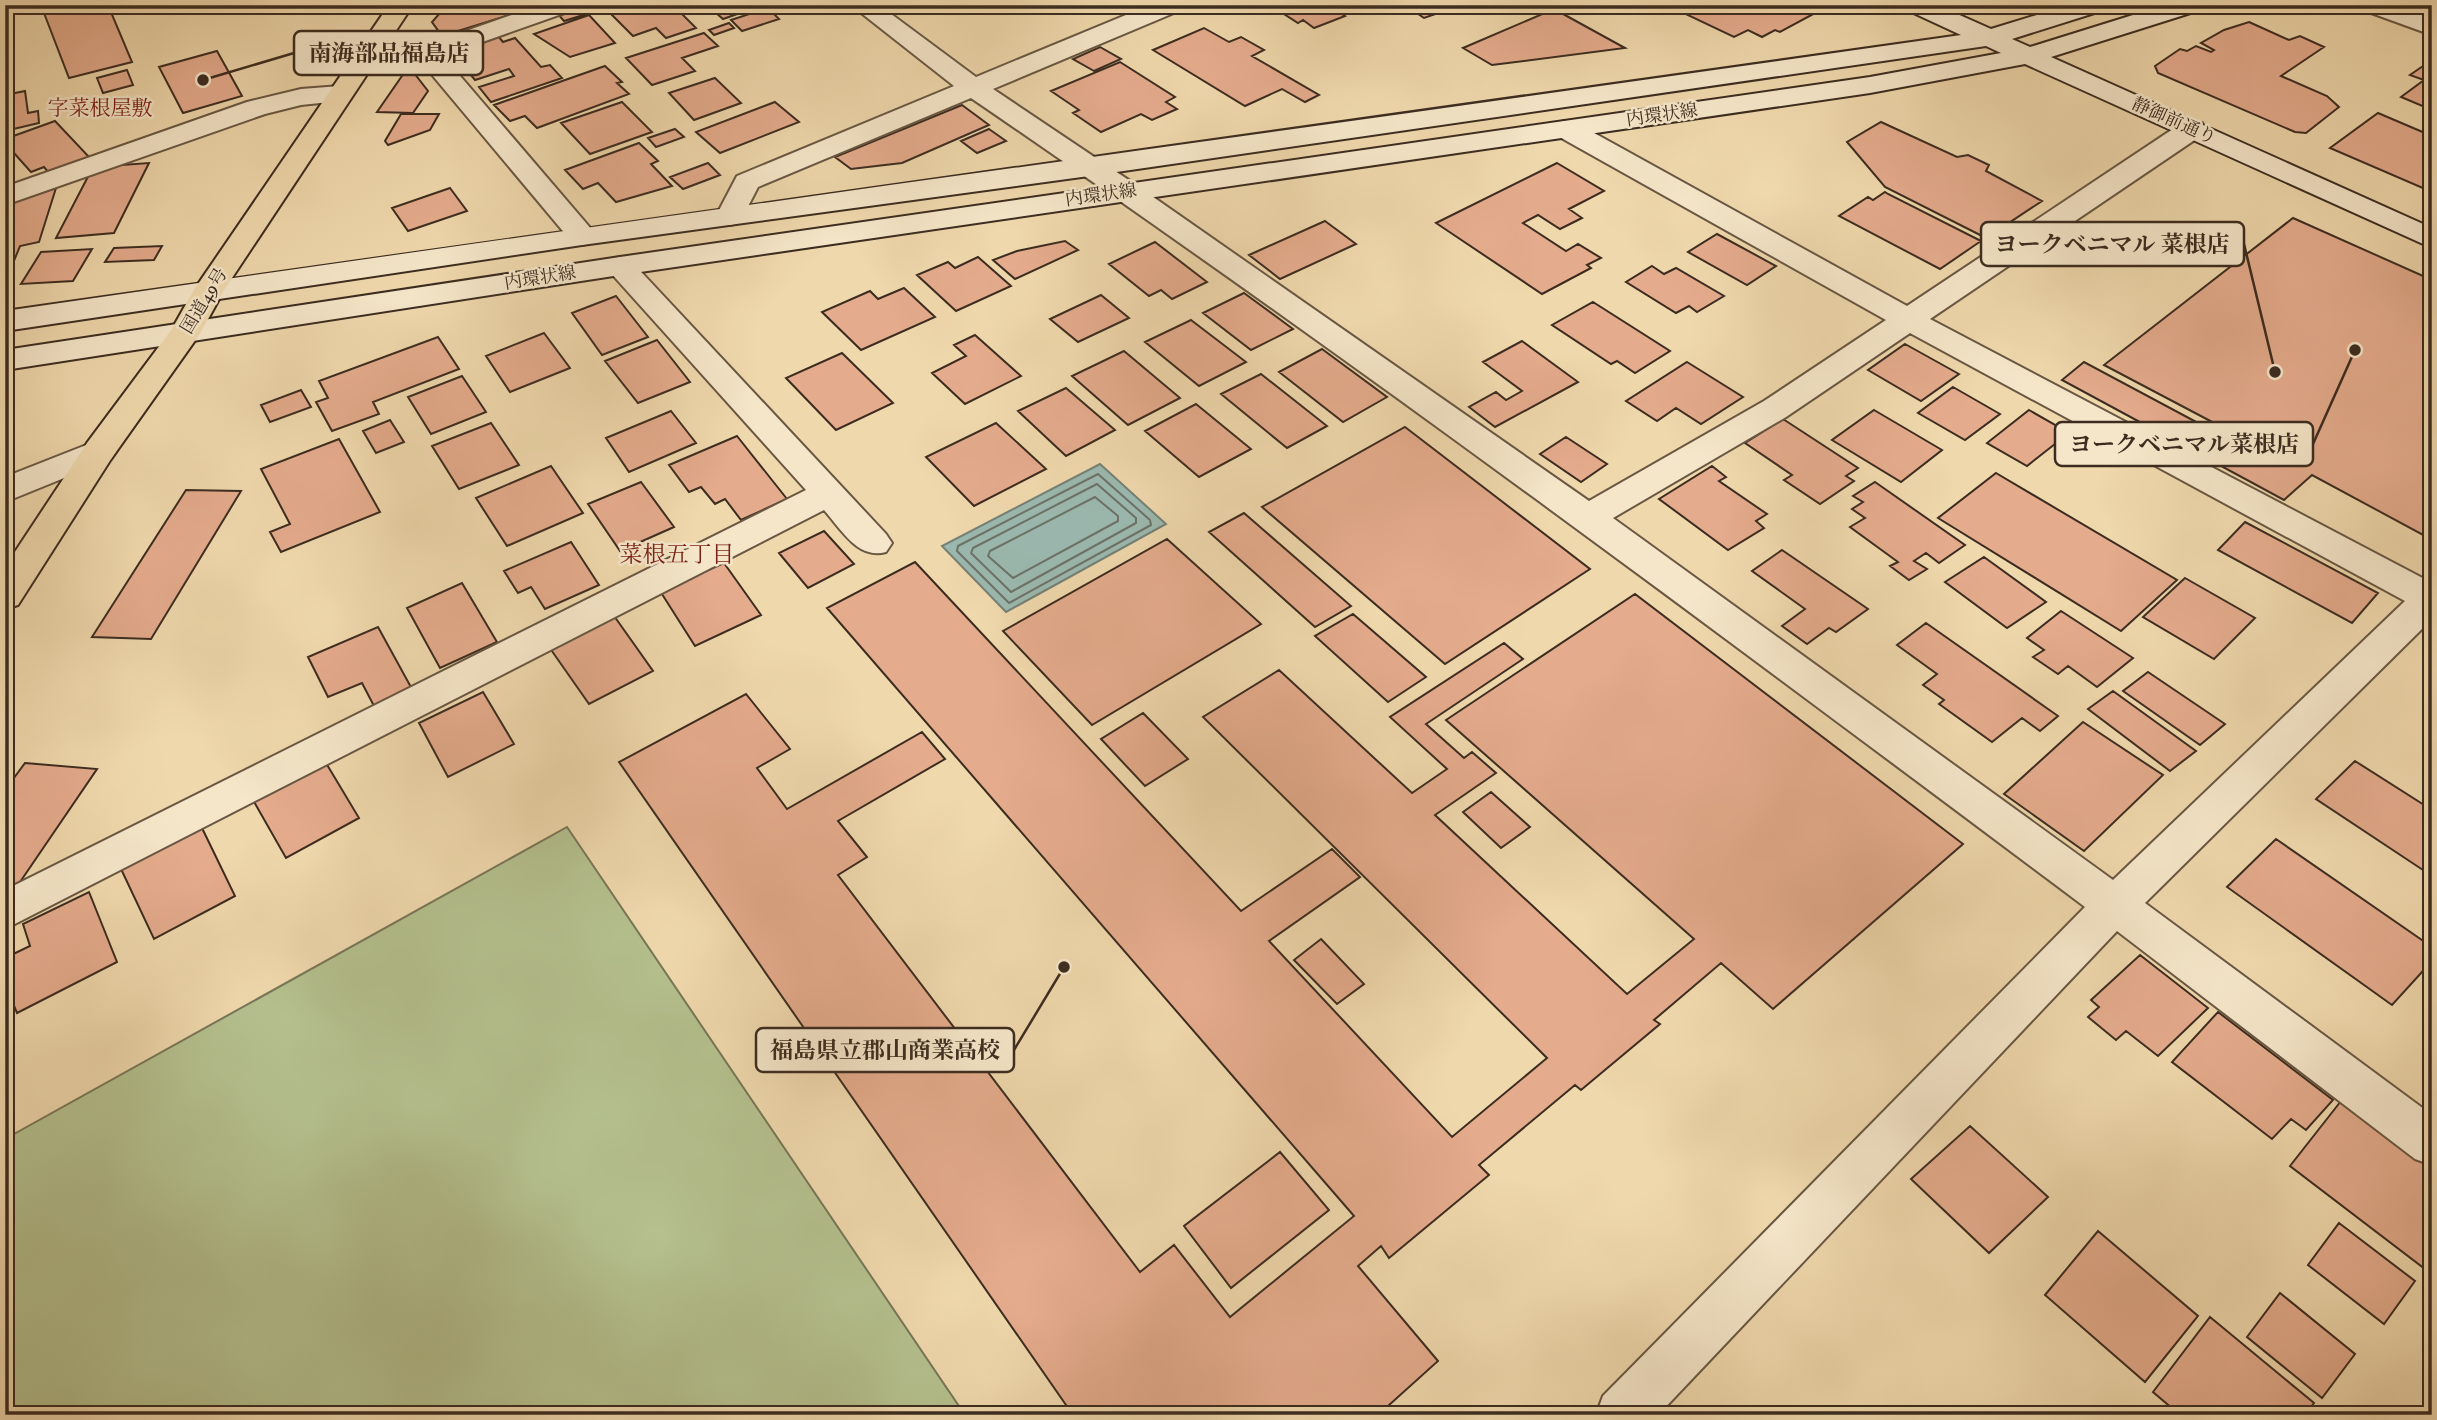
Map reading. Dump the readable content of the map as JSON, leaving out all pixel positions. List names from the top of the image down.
{
  "streets": {
    "highway": ["国道49号"],
    "street": ["内環状線", "静御前通り"]
  },
  "crossings": [
    ["内環状線", "静御前通り"],
    ["内環状線", "国道49号"]
  ],
  "districts": ["字菜根屋敷", "菜根五丁目"],
  "places": [
    "南海部品福島店",
    "ヨークベニマル菜根店",
    "ヨークベニマル 菜根店",
    "福島県立郡山商業高校"
  ]
}
